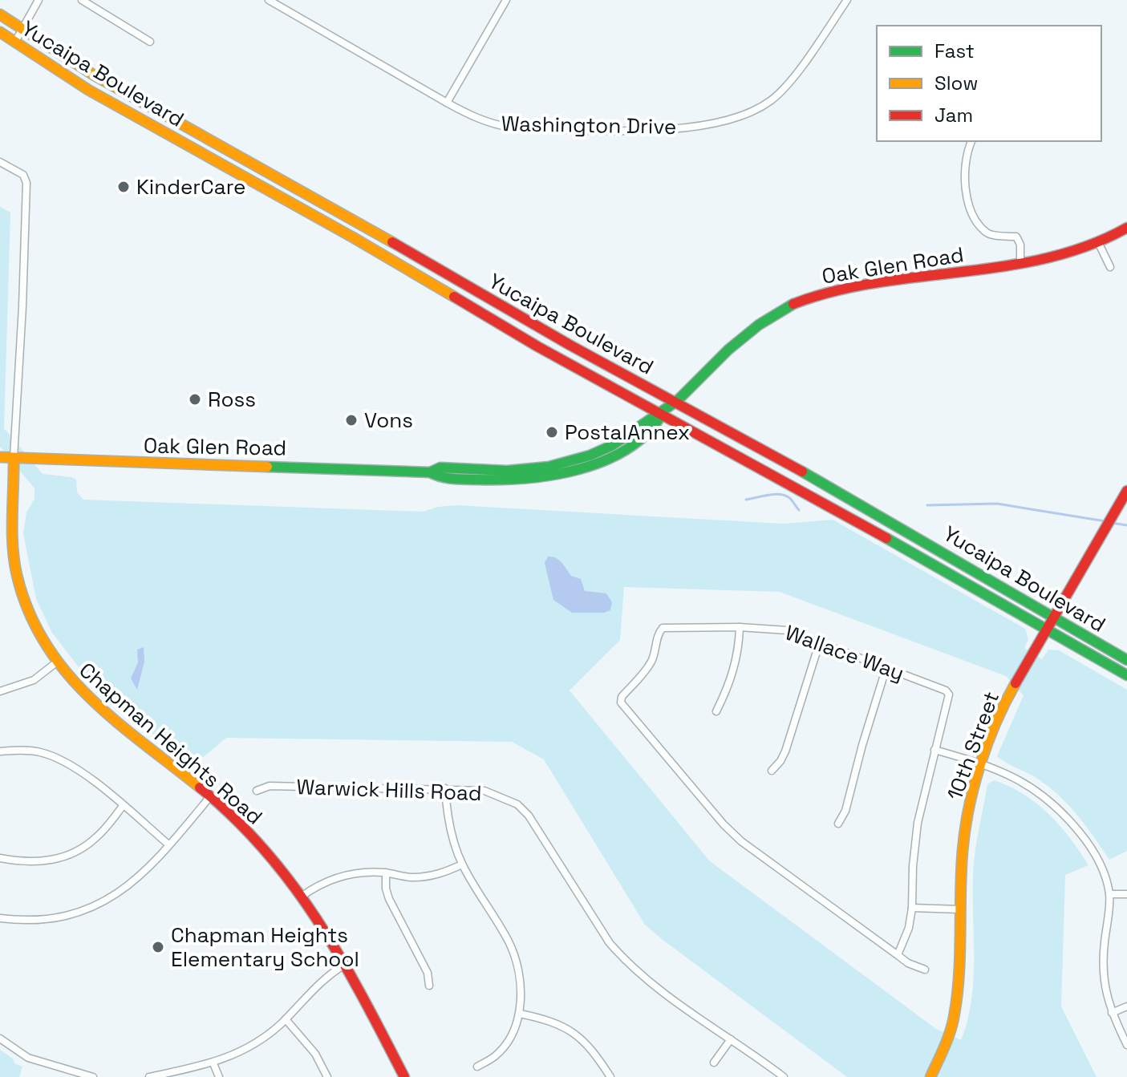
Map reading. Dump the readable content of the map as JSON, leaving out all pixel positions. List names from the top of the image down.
{
  "streets": {
    "main road": [
      "Yucaipa Boulevard",
      "Oak Glen Road",
      "Chapman Heights Road",
      "10th Street"
    ],
    "street": ["Washington Drive", "Wallace Way", "Warwick Hills Road"]
  },
  "crossings": [
    ["Yucaipa Boulevard", "Oak Glen Road"],
    ["Yucaipa Boulevard", "10th Street"],
    ["Oak Glen Road", "Chapman Heights Road"]
  ],
  "places": [
    "KinderCare",
    "Ross",
    "Vons",
    "PostalAnnex",
    "Chapman Heights Elementary School"
  ],
  "legend": ["Fast", "Slow", "Jam"]
}
